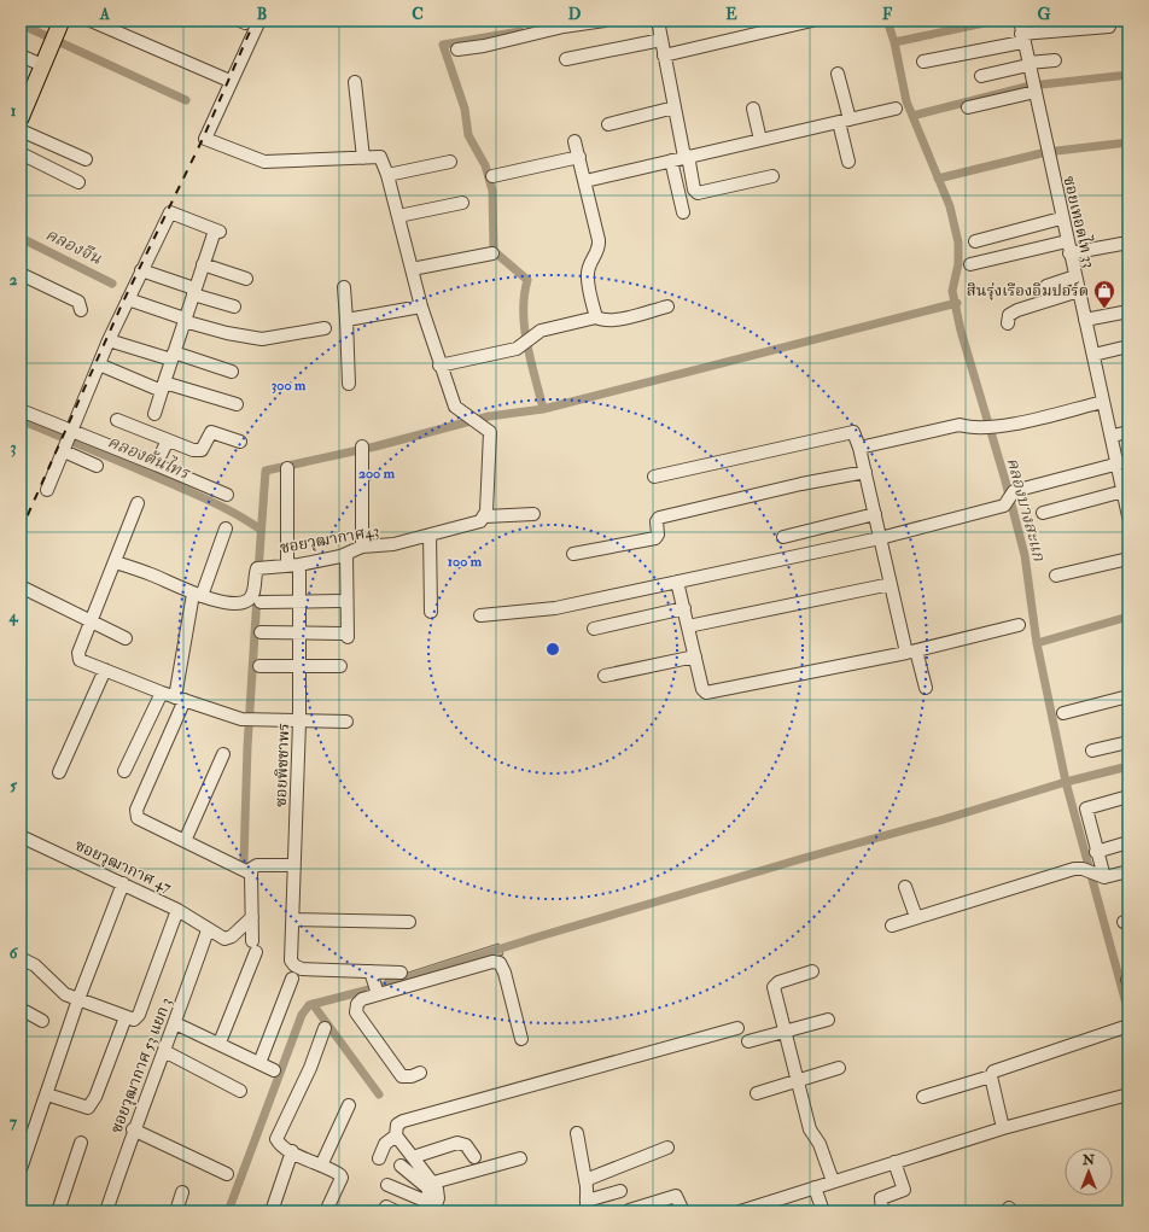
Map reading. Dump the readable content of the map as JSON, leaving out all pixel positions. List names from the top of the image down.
{
  "streets": {
    "street": [
      "ซอยเทอดไท 33",
      "ซอยวุฒากาศ43",
      "ซอยพิชชาพร",
      "ซอยวุฒากาศ 47",
      "ซอยวุฒากาศ 53 แยก 3"
    ]
  },
  "crossings": [
    ["ซอยวุฒากาศ43", "ซอยพิชชาพร"],
    ["ซอยวุฒากาศ 47", "ซอยวุฒากาศ 53 แยก 3"]
  ],
  "water": ["คลองจีน", "คลองต้นไทร", "คลองบางสะแก"],
  "places": {
    "shop": ["สินรุ่งเรืองอิมปอร์ด"]
  },
  "north": "top",
  "grid": {
    "columns": [
      "A",
      "B",
      "C",
      "D",
      "E",
      "F",
      "G"
    ],
    "rows": [
      "1",
      "2",
      "3",
      "4",
      "5",
      "6",
      "7"
    ]
  },
  "rings": ["300 m", "200 m", "100 m"]
}
